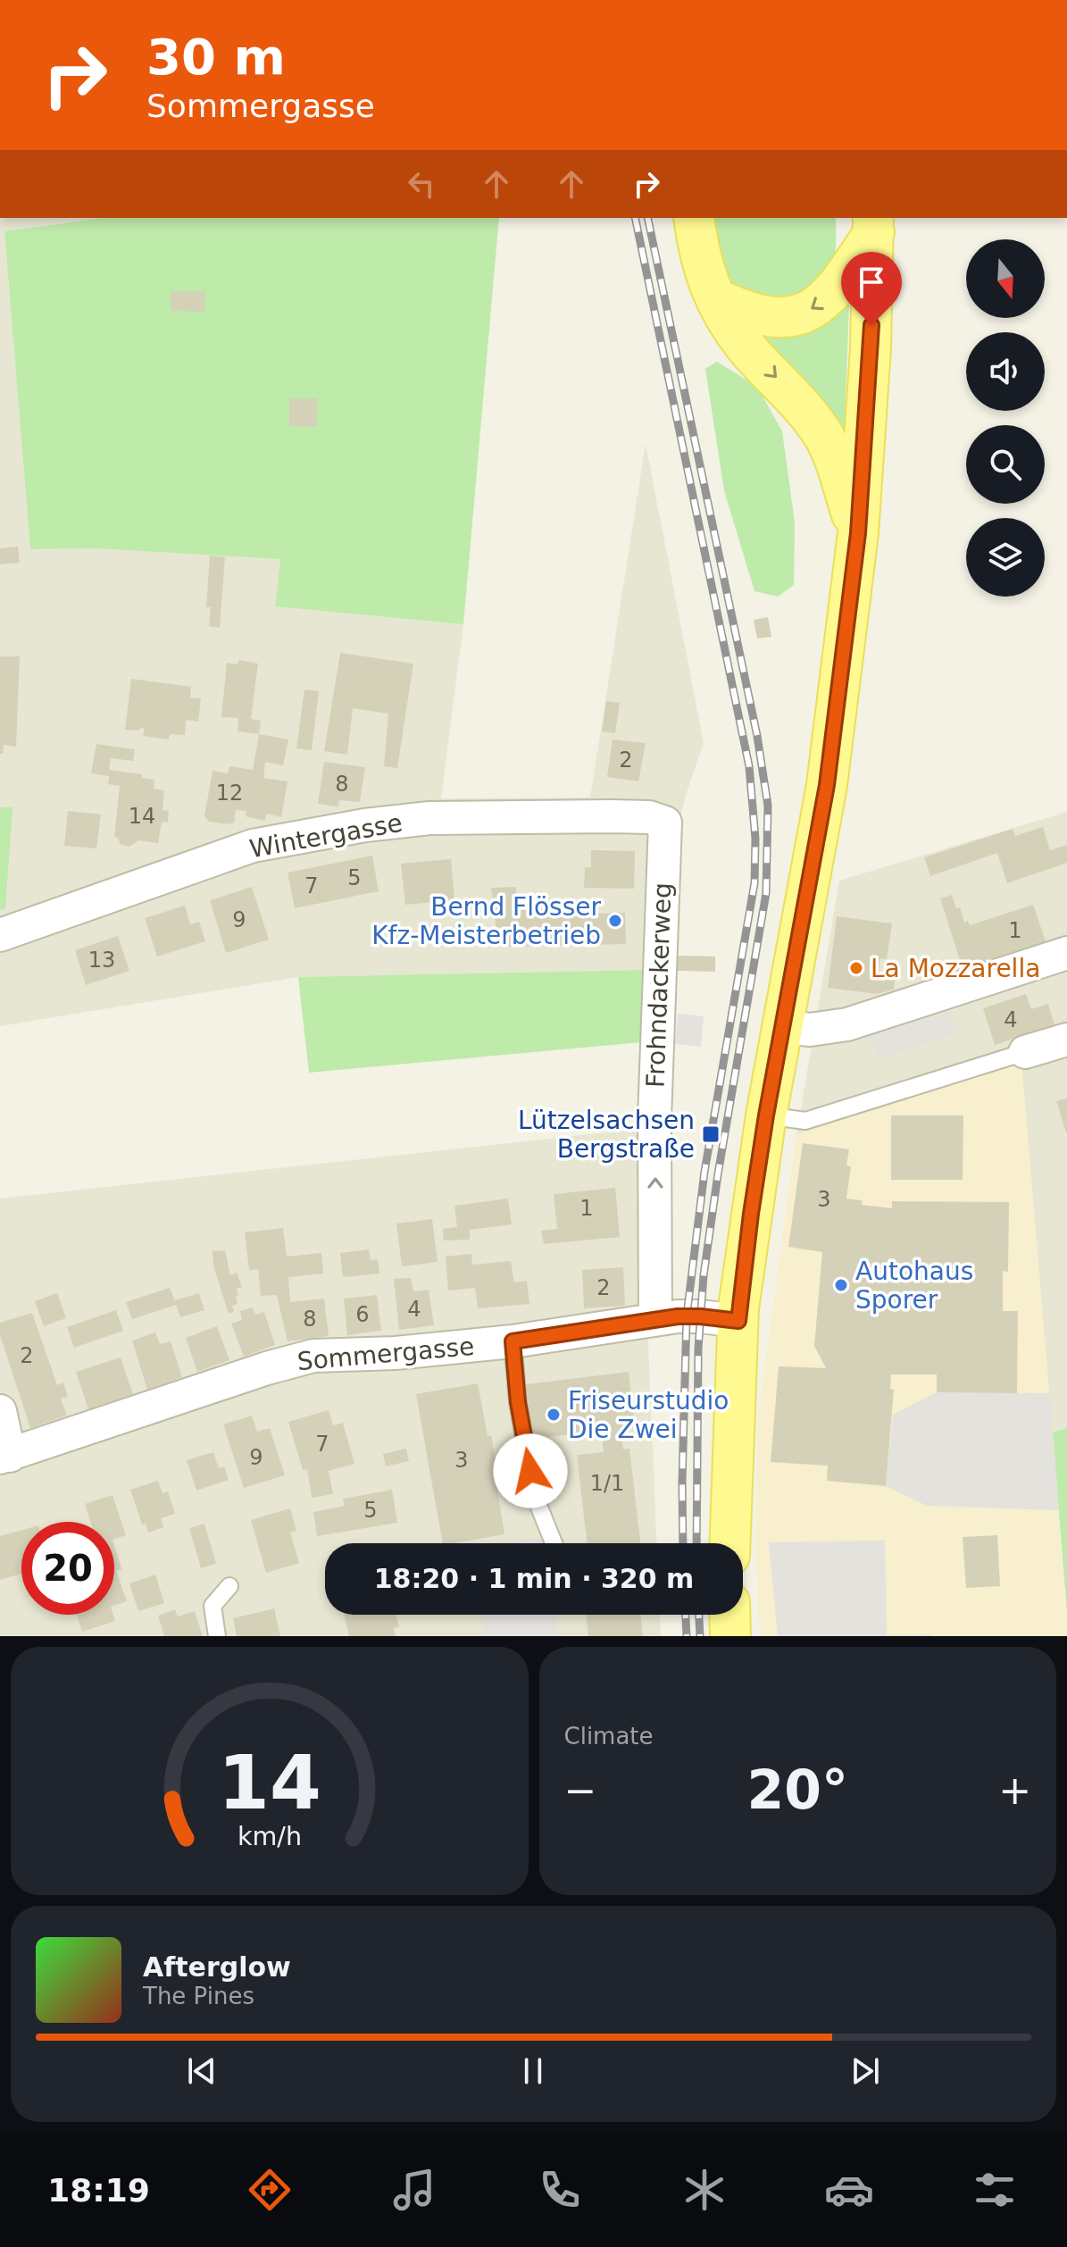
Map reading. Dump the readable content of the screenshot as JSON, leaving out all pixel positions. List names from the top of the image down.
{
  "streets": {
    "street": ["Wintergasse", "Frohndackerweg", "Sommergasse"]
  },
  "crossings": [
    ["Wintergasse", "Frohndackerweg"],
    ["Frohndackerweg", "Sommergasse"]
  ],
  "one_way": ["Frohndackerweg"],
  "places": {
    "other": [
      "Bernd Flösser Kfz-Meisterbetrieb",
      "La Mozzarella",
      "Autohaus Sporer",
      "Friseurstudio Die Zwei"
    ],
    "transit": ["Lützelsachsen Bergstraße"]
  },
  "house_numbers": [
    "2",
    "8",
    "12",
    "14",
    "5",
    "7",
    "9",
    "1",
    "13",
    "4",
    "3",
    "1",
    "2",
    "4",
    "6",
    "8",
    "2",
    "7",
    "9",
    "3",
    "1/1",
    "5"
  ],
  "north": "bottom",
  "page": {
    "turn": ["30 m", "Sommergasse"],
    "limit": "20",
    "trip": "18:20 · 1 min · 320 m",
    "tile": "Climate",
    "heat": ["−", "20°", "+"],
    "song": ["Afterglow", "The Pines"],
    "tabs": "18:19",
    "gauge": ["14", "km/h"]
  }
}
